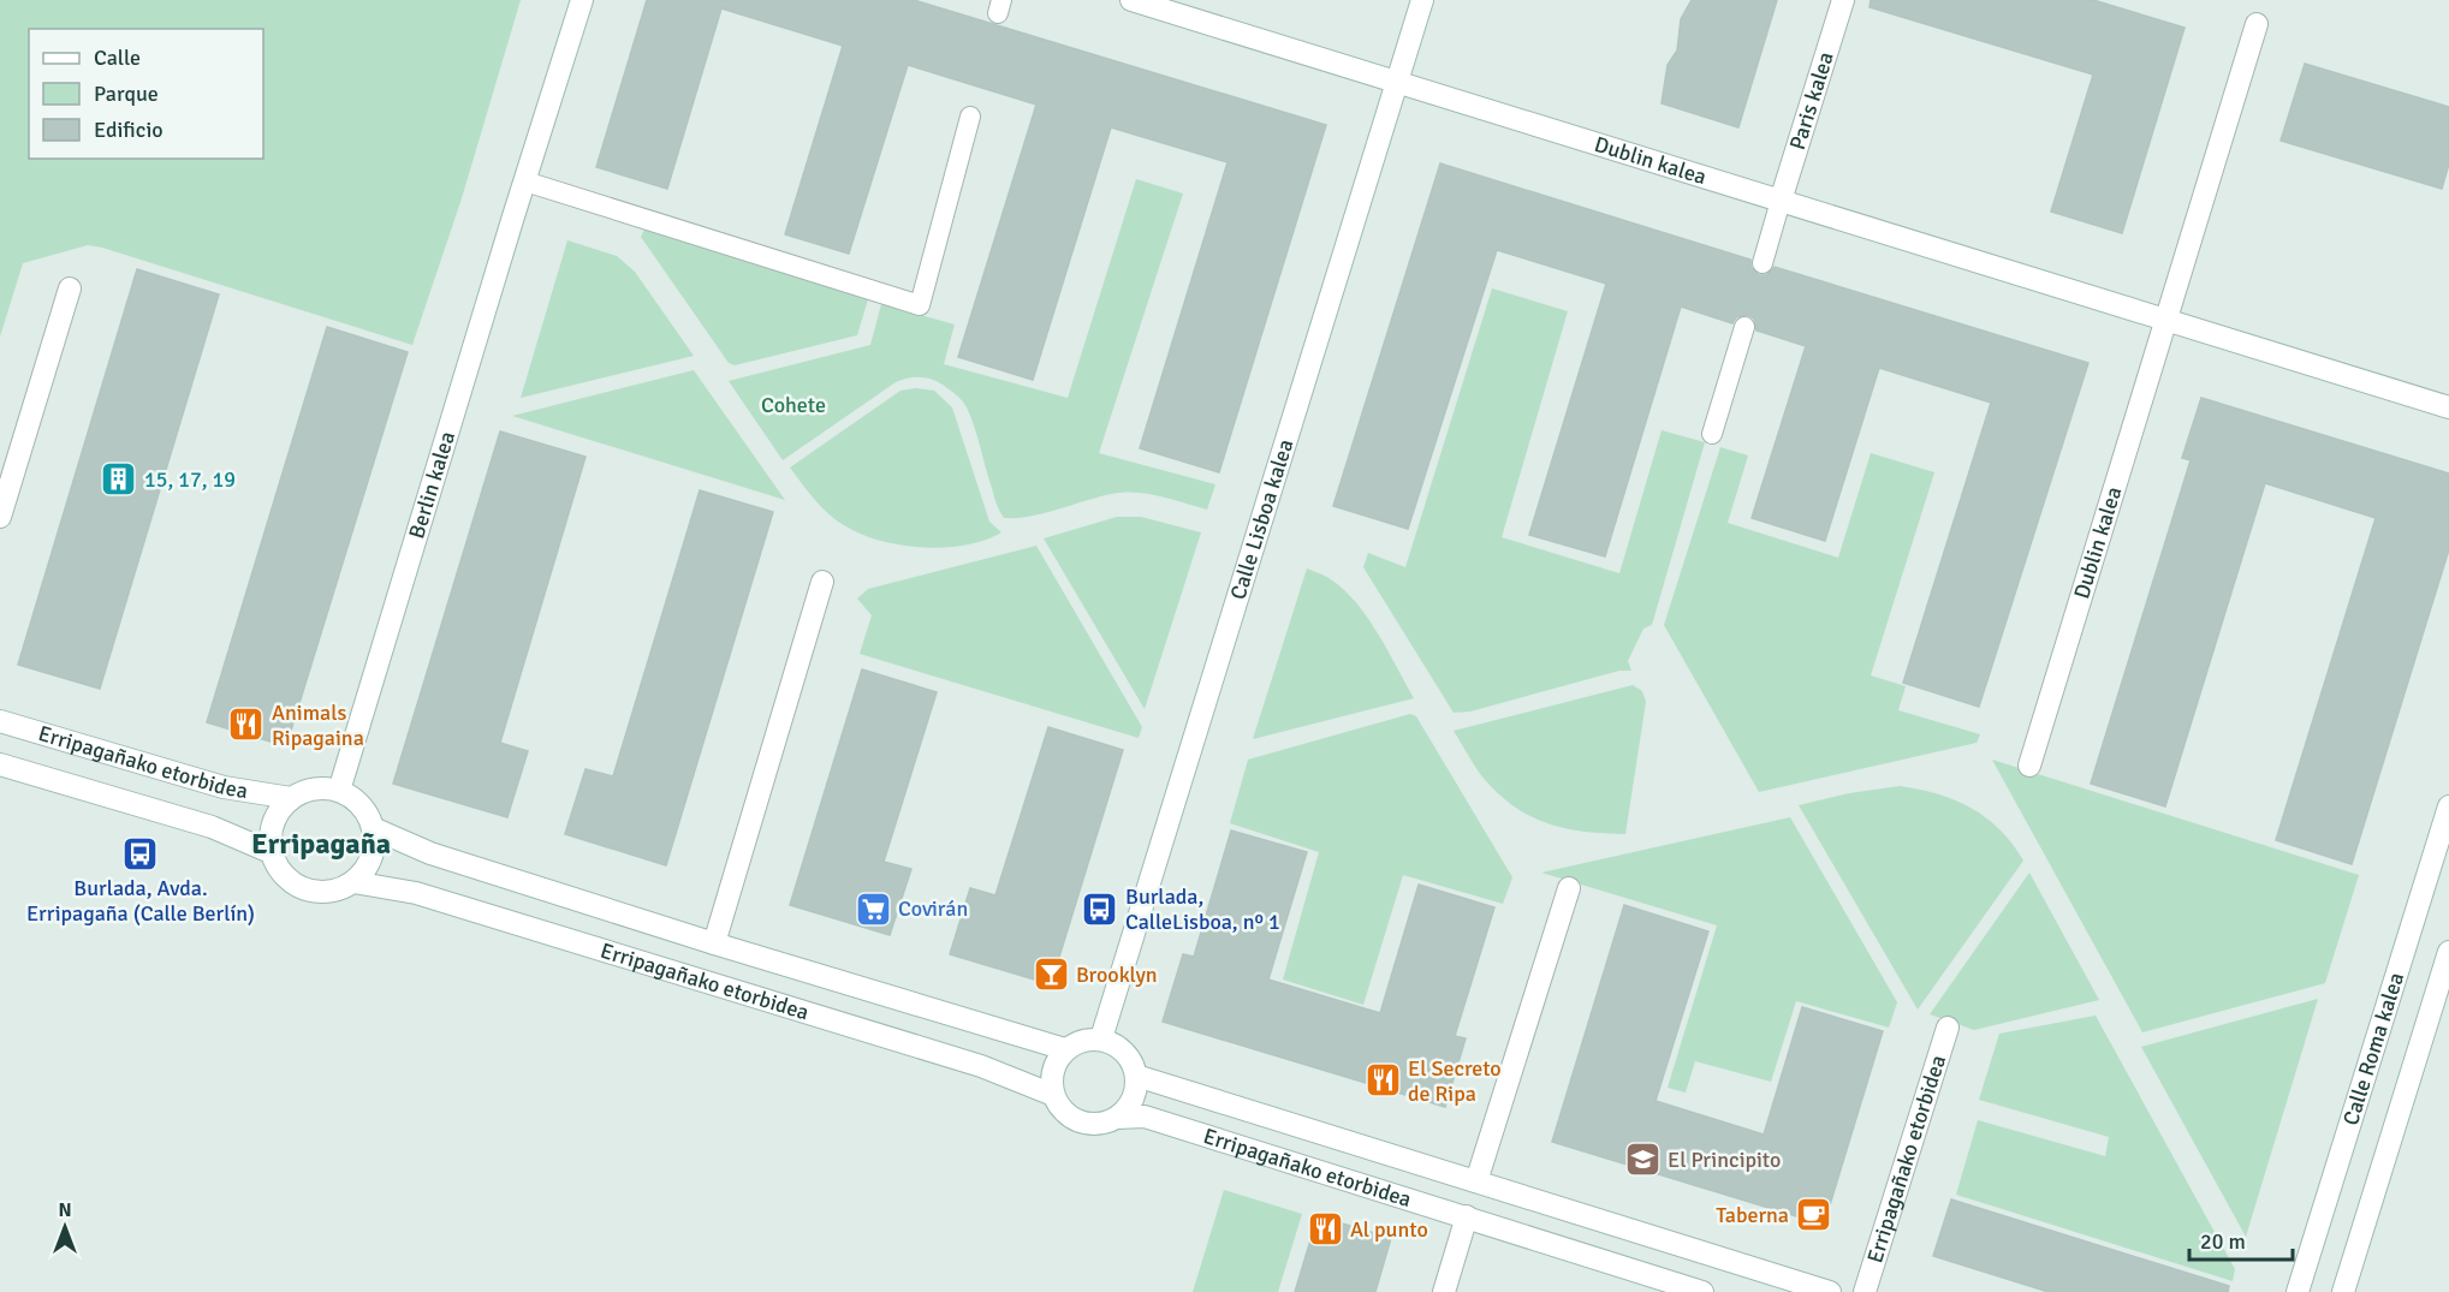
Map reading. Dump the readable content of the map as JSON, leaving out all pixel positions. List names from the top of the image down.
{
  "streets": {
    "street": [
      "Paris kalea",
      "Dublin kalea",
      "Berlin kalea",
      "Calle Lisboa kalea",
      "Erripagañako etorbidea",
      "Calle Roma kalea"
    ]
  },
  "crossings": [
    ["Paris kalea", "Dublin kalea"],
    ["Dublin kalea", "Calle Lisboa kalea"],
    ["Berlin kalea", "Erripagañako etorbidea"],
    ["Calle Lisboa kalea", "Erripagañako etorbidea"]
  ],
  "districts": ["Erripagaña"],
  "parks": ["Cohete"],
  "places": {
    "building": ["15, 17, 19"],
    "restaurant": ["Animals Ripagaina", "El Secreto de Ripa", "Al punto"],
    "bus stop": ["Burlada, Avda. Erripagaña (Calle Berlín)", "Burlada, CalleLisboa, nº 1"],
    "supermarket": ["Covirán"],
    "bar": ["Brooklyn"],
    "school or university": ["El Principito"],
    "cafe": ["Taberna"]
  },
  "legend": ["Calle", "Parque", "Edificio"],
  "scale_bar": "20 m",
  "north": "top"
}
